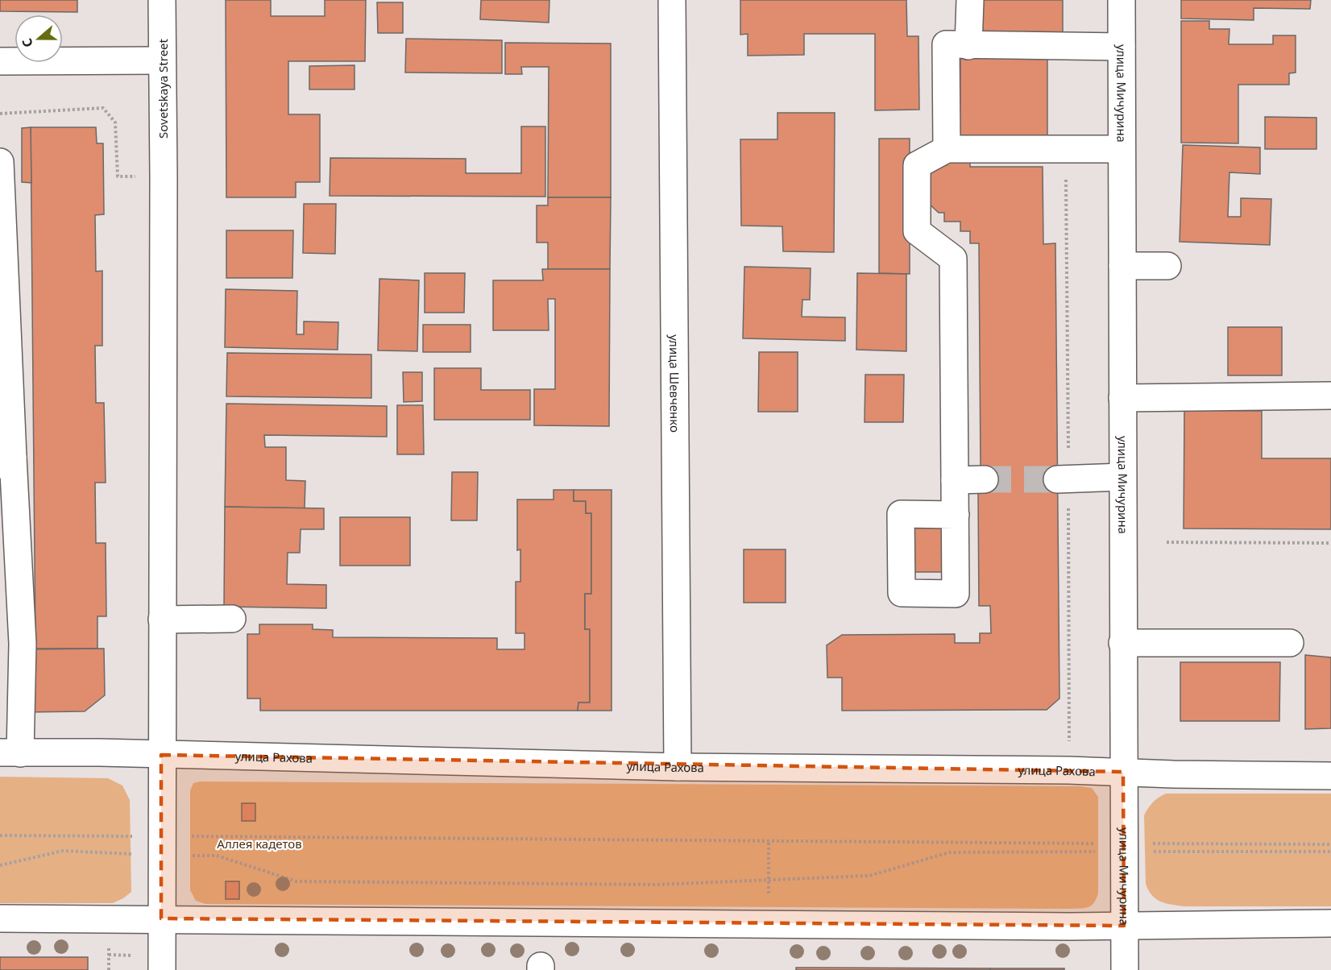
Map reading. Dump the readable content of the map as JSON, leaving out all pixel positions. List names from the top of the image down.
{
  "streets": {
    "street": [
      "Sovetskaya Street",
      "улица Мичурина",
      "улица Шевченко",
      "улица Рахова"
    ]
  },
  "crossings": [
    ["Sovetskaya Street", "улица Рахова"],
    ["улица Мичурина", "улица Рахова"],
    ["улица Шевченко", "улица Рахова"]
  ],
  "parks": ["Аллея кадетов"],
  "north": "left"
}
